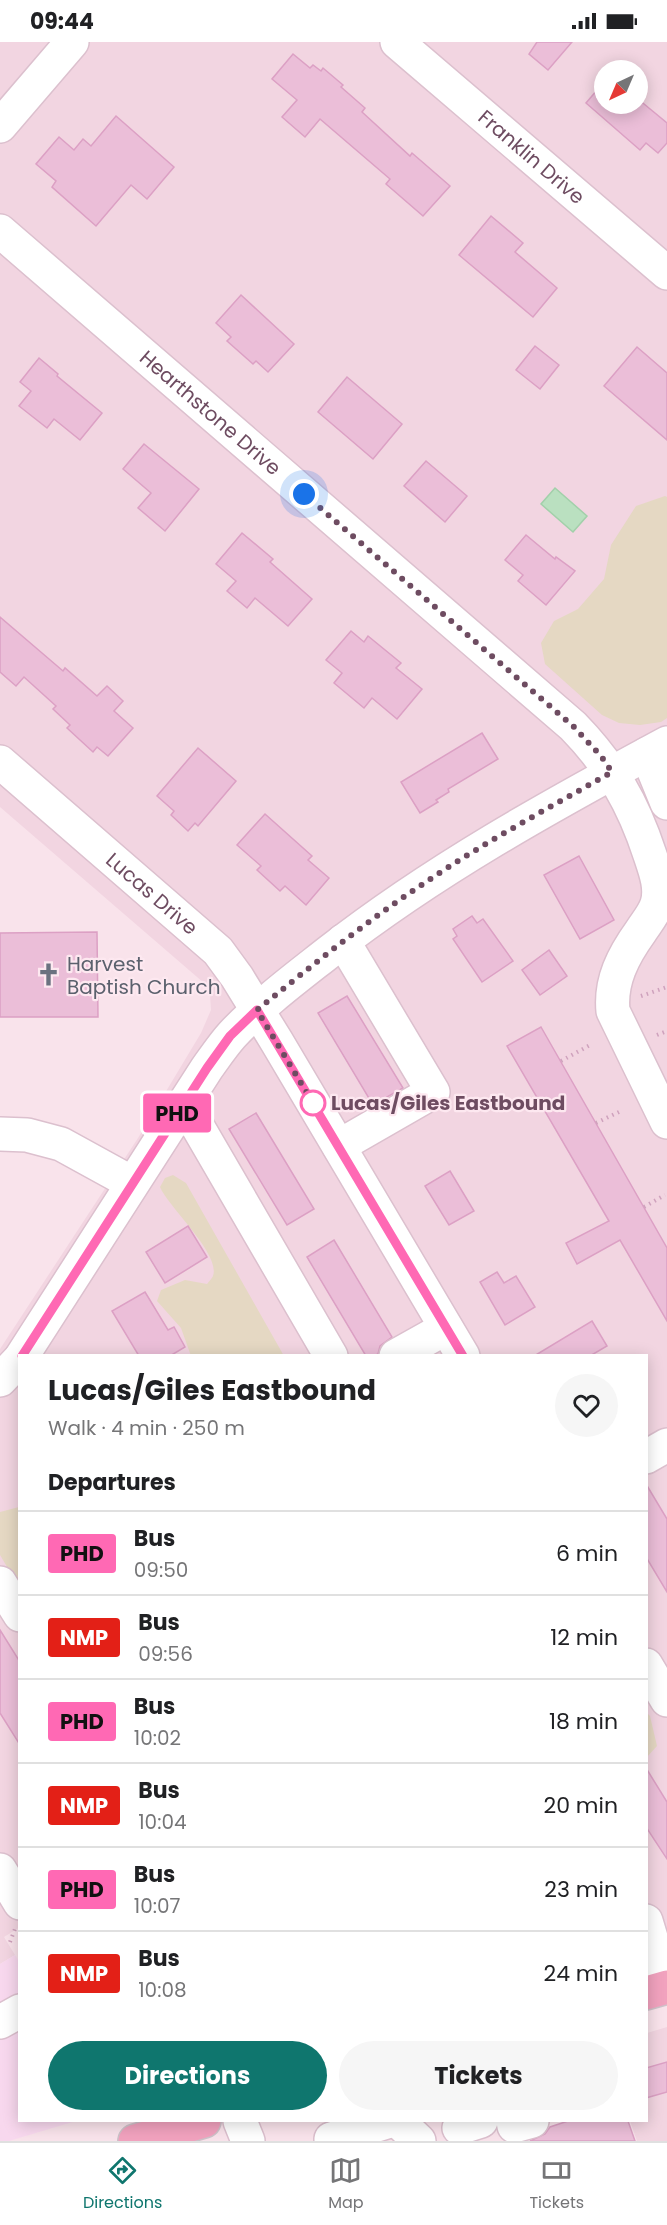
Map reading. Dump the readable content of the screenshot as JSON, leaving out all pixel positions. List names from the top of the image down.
{
  "streets": {
    "street": ["Franklin Drive", "Hearthstone Drive", "Lucas Drive"]
  },
  "places": {
    "church": ["Harvest Baptish Church"],
    "other": ["Lucas/Giles Eastbound"]
  },
  "lines": ["bus line PHD"],
  "north": "bottom left",
  "page": {
    "status": "09:44",
    "on_map": "PHD",
    "heading": [
      ["Lucas/Giles Eastbound", "Walk · 4 min · 250 m"],
      "Departures"
    ],
    "list": [
      {
        "mark": "PHD",
        "name": "Bus",
        "note": "09:50",
        "value": "6 min"
      },
      {
        "mark": "NMP",
        "name": "Bus",
        "note": "09:56",
        "value": "12 min"
      },
      {
        "mark": "PHD",
        "name": "Bus",
        "note": "10:02",
        "value": "18 min"
      },
      {
        "mark": "NMP",
        "name": "Bus",
        "note": "10:04",
        "value": "20 min"
      },
      {
        "mark": "PHD",
        "name": "Bus",
        "note": "10:07",
        "value": "23 min"
      },
      {
        "mark": "NMP",
        "name": "Bus",
        "note": "10:08",
        "value": "24 min"
      }
    ],
    "buttons": ["Directions", "Tickets"],
    "tabs": ["Directions", "Map", "Tickets"]
  }
}
